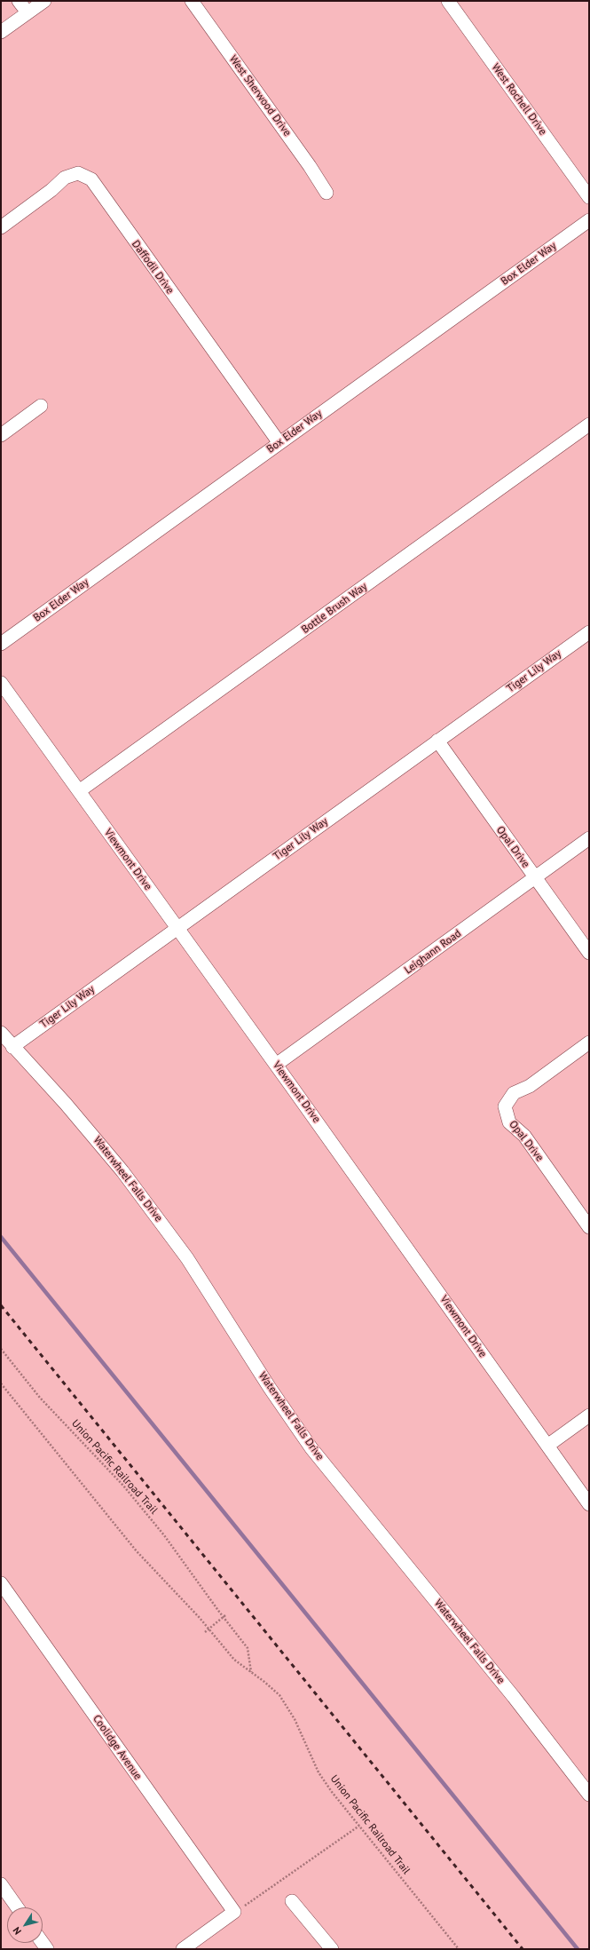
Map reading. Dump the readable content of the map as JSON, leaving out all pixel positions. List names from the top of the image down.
{
  "streets": {
    "street": [
      "West Sherwood Drive",
      "West Rochell Drive",
      "Box Elder Way",
      "Daffodil Drive",
      "Bottle Brush Way",
      "Tiger Lily Way",
      "Opal Drive",
      "Viewmont Drive",
      "Leighann Road",
      "Waterwheel Falls Drive",
      "Coolidge Avenue"
    ],
    "path": ["Union Pacific Railroad Trail"]
  },
  "crossings": [
    ["Box Elder Way", "Daffodil Drive"],
    ["Bottle Brush Way", "Viewmont Drive"],
    ["Tiger Lily Way", "Opal Drive"],
    ["Tiger Lily Way", "Viewmont Drive"],
    ["Tiger Lily Way", "Waterwheel Falls Drive"],
    ["Opal Drive", "Leighann Road"],
    ["Viewmont Drive", "Leighann Road"]
  ],
  "north": "bottom left"
}
